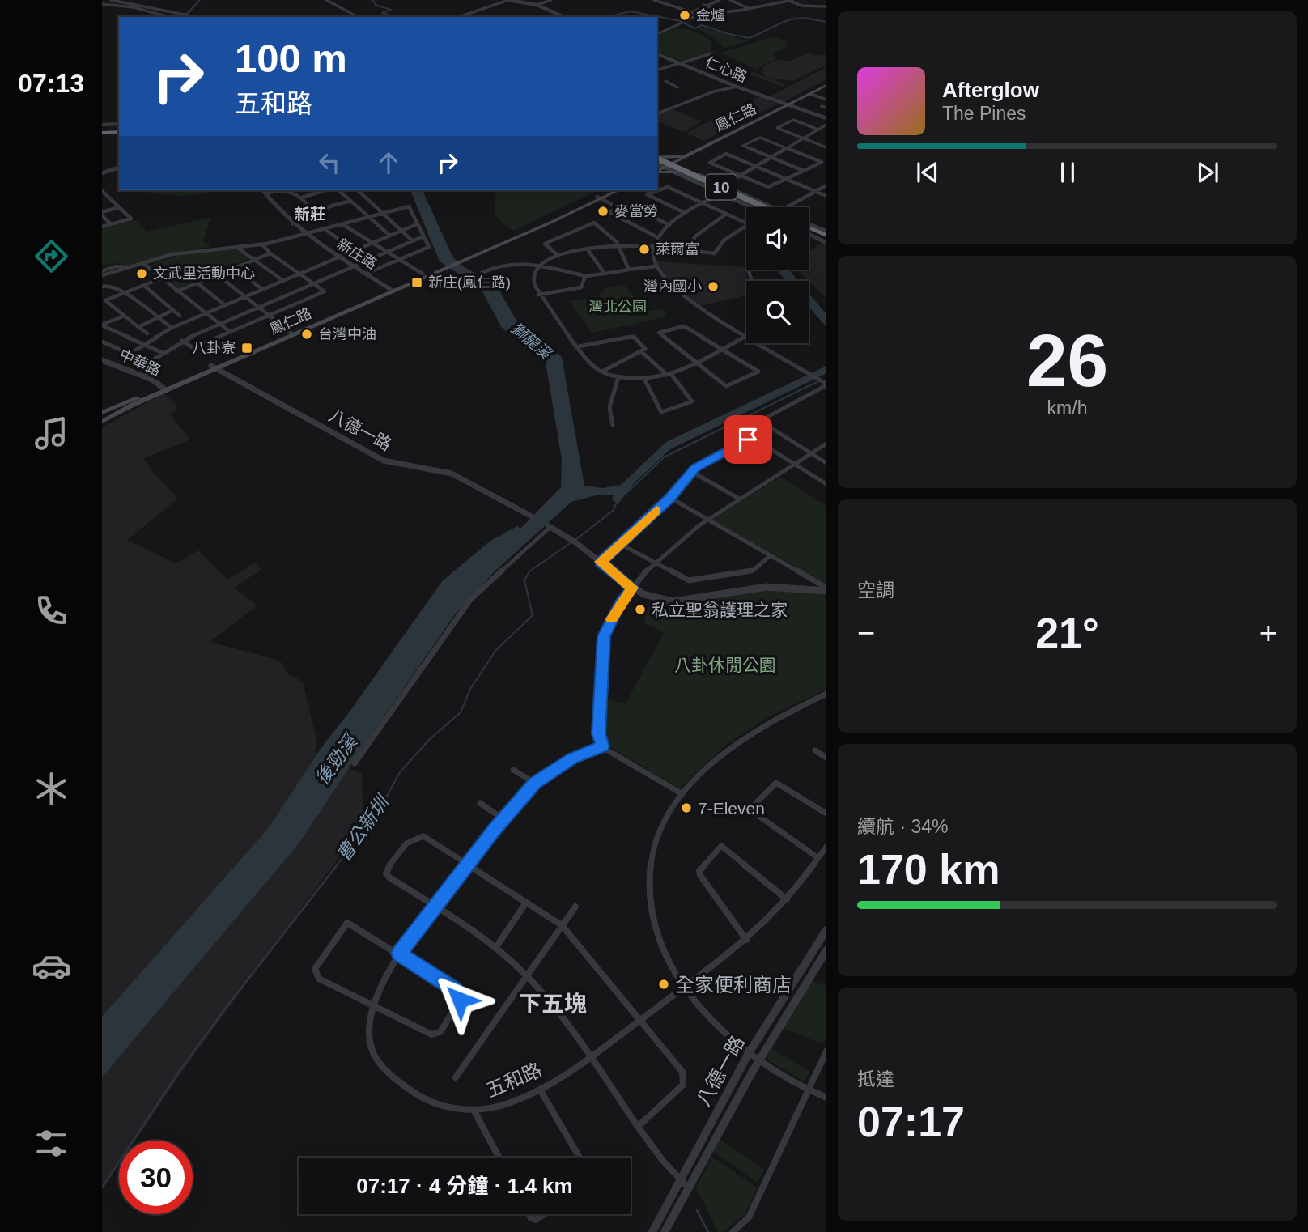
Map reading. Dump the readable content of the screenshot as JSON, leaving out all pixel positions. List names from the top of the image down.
{
  "streets": {
    "highway": ["10"],
    "main road": ["鳳仁路"],
    "street": [
      "仁心路",
      "新庄路",
      "中華路",
      "八德一路",
      "五和路"
    ]
  },
  "crossings": [
    ["仁心路", "鳳仁路"],
    ["鳳仁路", "10"],
    ["鳳仁路", "新庄路"],
    ["鳳仁路", "中華路"],
    ["鳳仁路", "八德一路"]
  ],
  "districts": ["新莊", "下五塊"],
  "water": ["獅龍溪", "後勁溪", "曹公新圳"],
  "parks": ["灣北公園", "八卦休閒公園"],
  "places": {
    "other": [
      "金爐",
      "麥當勞",
      "萊爾富",
      "文武里活動中心",
      "灣內國小",
      "台灣中油",
      "私立聖翁護理之家",
      "7-Eleven",
      "全家便利商店"
    ],
    "transit": ["新庄(鳳仁路)", "八卦寮"]
  },
  "page": {
    "tabs": "07:13",
    "turn": ["100 m", "五和路"],
    "song": ["Afterglow", "The Pines"],
    "tile": [
      ["26", "km/h"],
      "空調",
      ["續航 · 34%", "170 km"],
      ["抵達", "07:17"]
    ],
    "heat": ["−", "21°", "+"],
    "limit": "30",
    "trip": "07:17 · 4 分鐘 · 1.4 km"
  }
}
